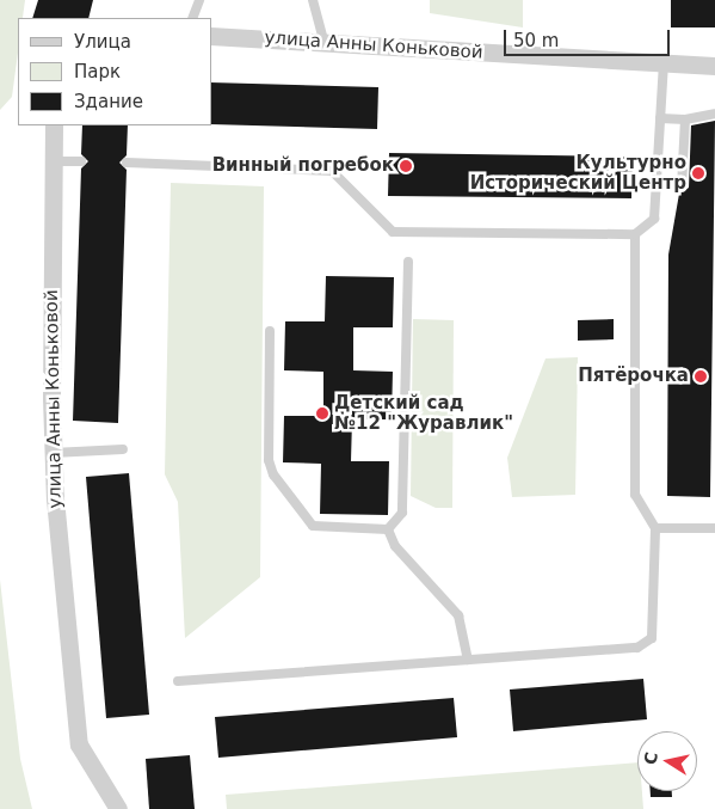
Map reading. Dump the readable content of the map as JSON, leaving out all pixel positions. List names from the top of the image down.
{
  "streets": {
    "street": ["улица Анны Коньковой"]
  },
  "places": [
    "Винный погребок",
    "Культурно Исторический Центр",
    "Пятёрочка",
    "Детский сад №12 \"Журавлик\""
  ],
  "legend": ["Улица", "Парк", "Здание"],
  "scale_bar": "50 m",
  "north": "left"
}
